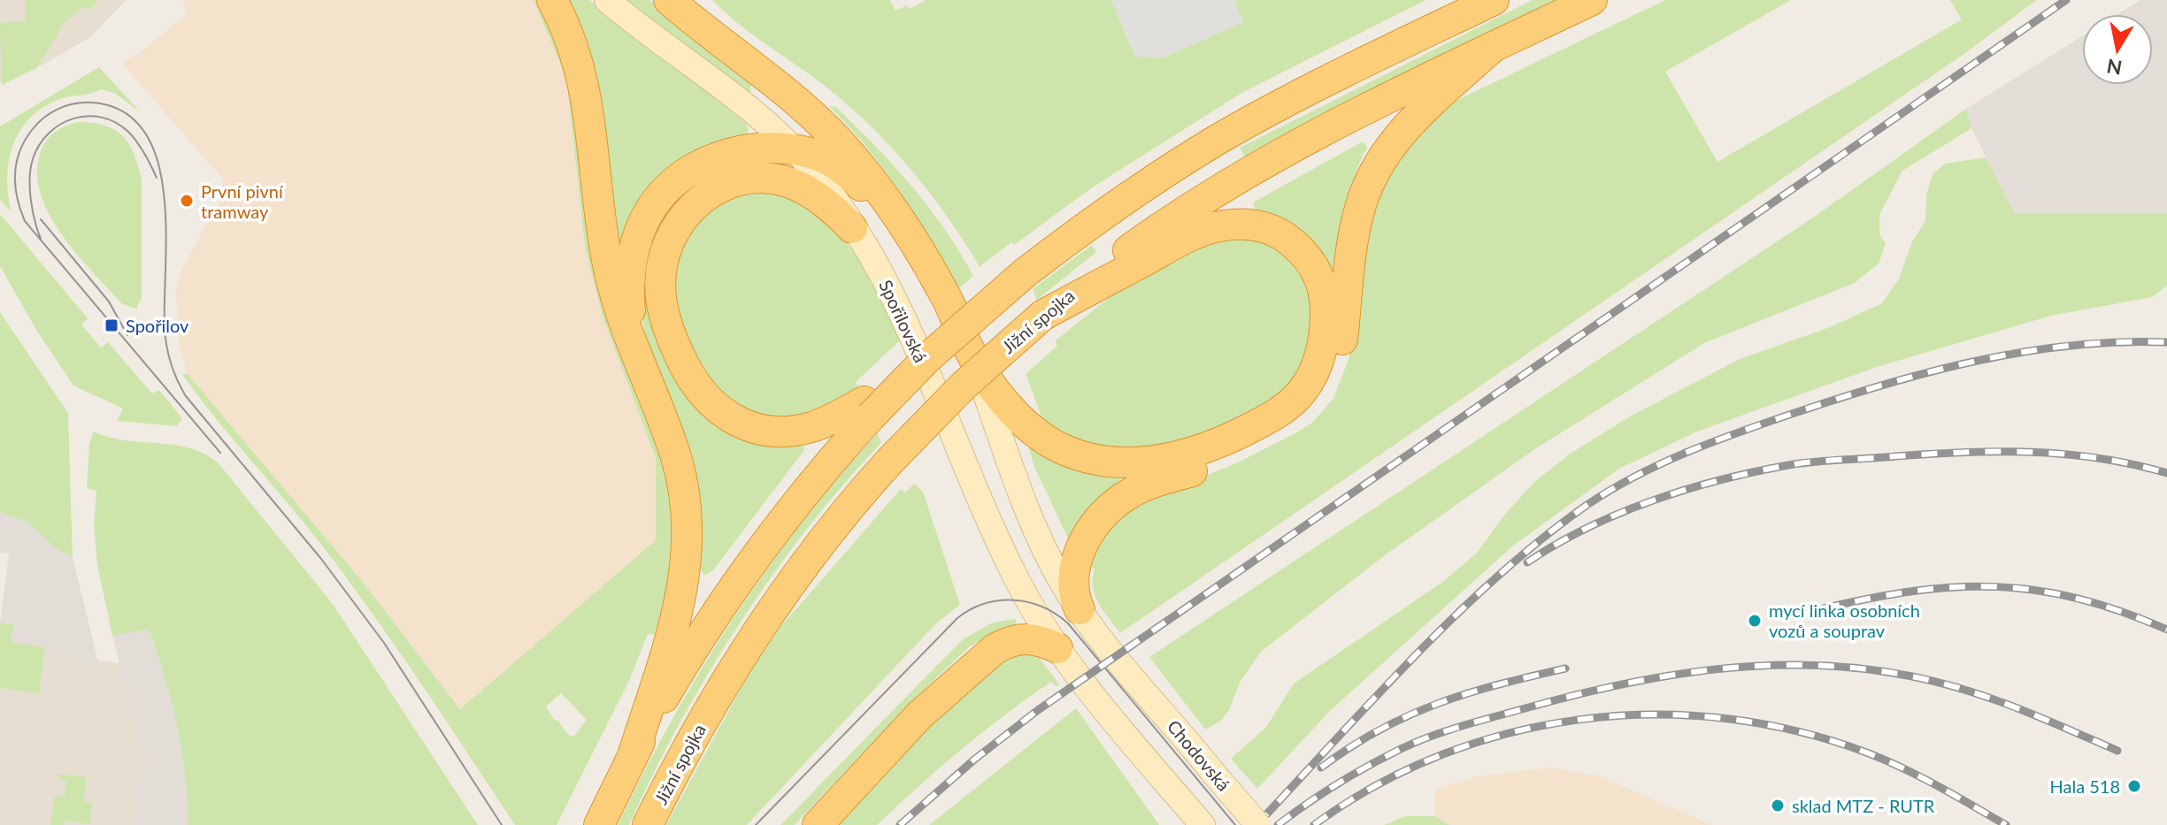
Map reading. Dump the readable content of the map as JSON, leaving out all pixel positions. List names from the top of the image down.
{
  "streets": {
    "highway": ["Jižní spojka"],
    "main road": ["Spořilovská", "Chodovská"]
  },
  "places": {
    "other": [
      "První pivní tramway",
      "mycí linka osobních vozů a souprav",
      "Hala 518",
      "sklad MTZ - RUTR"
    ],
    "transit": ["Spořilov"]
  },
  "north": "bottom"
}
